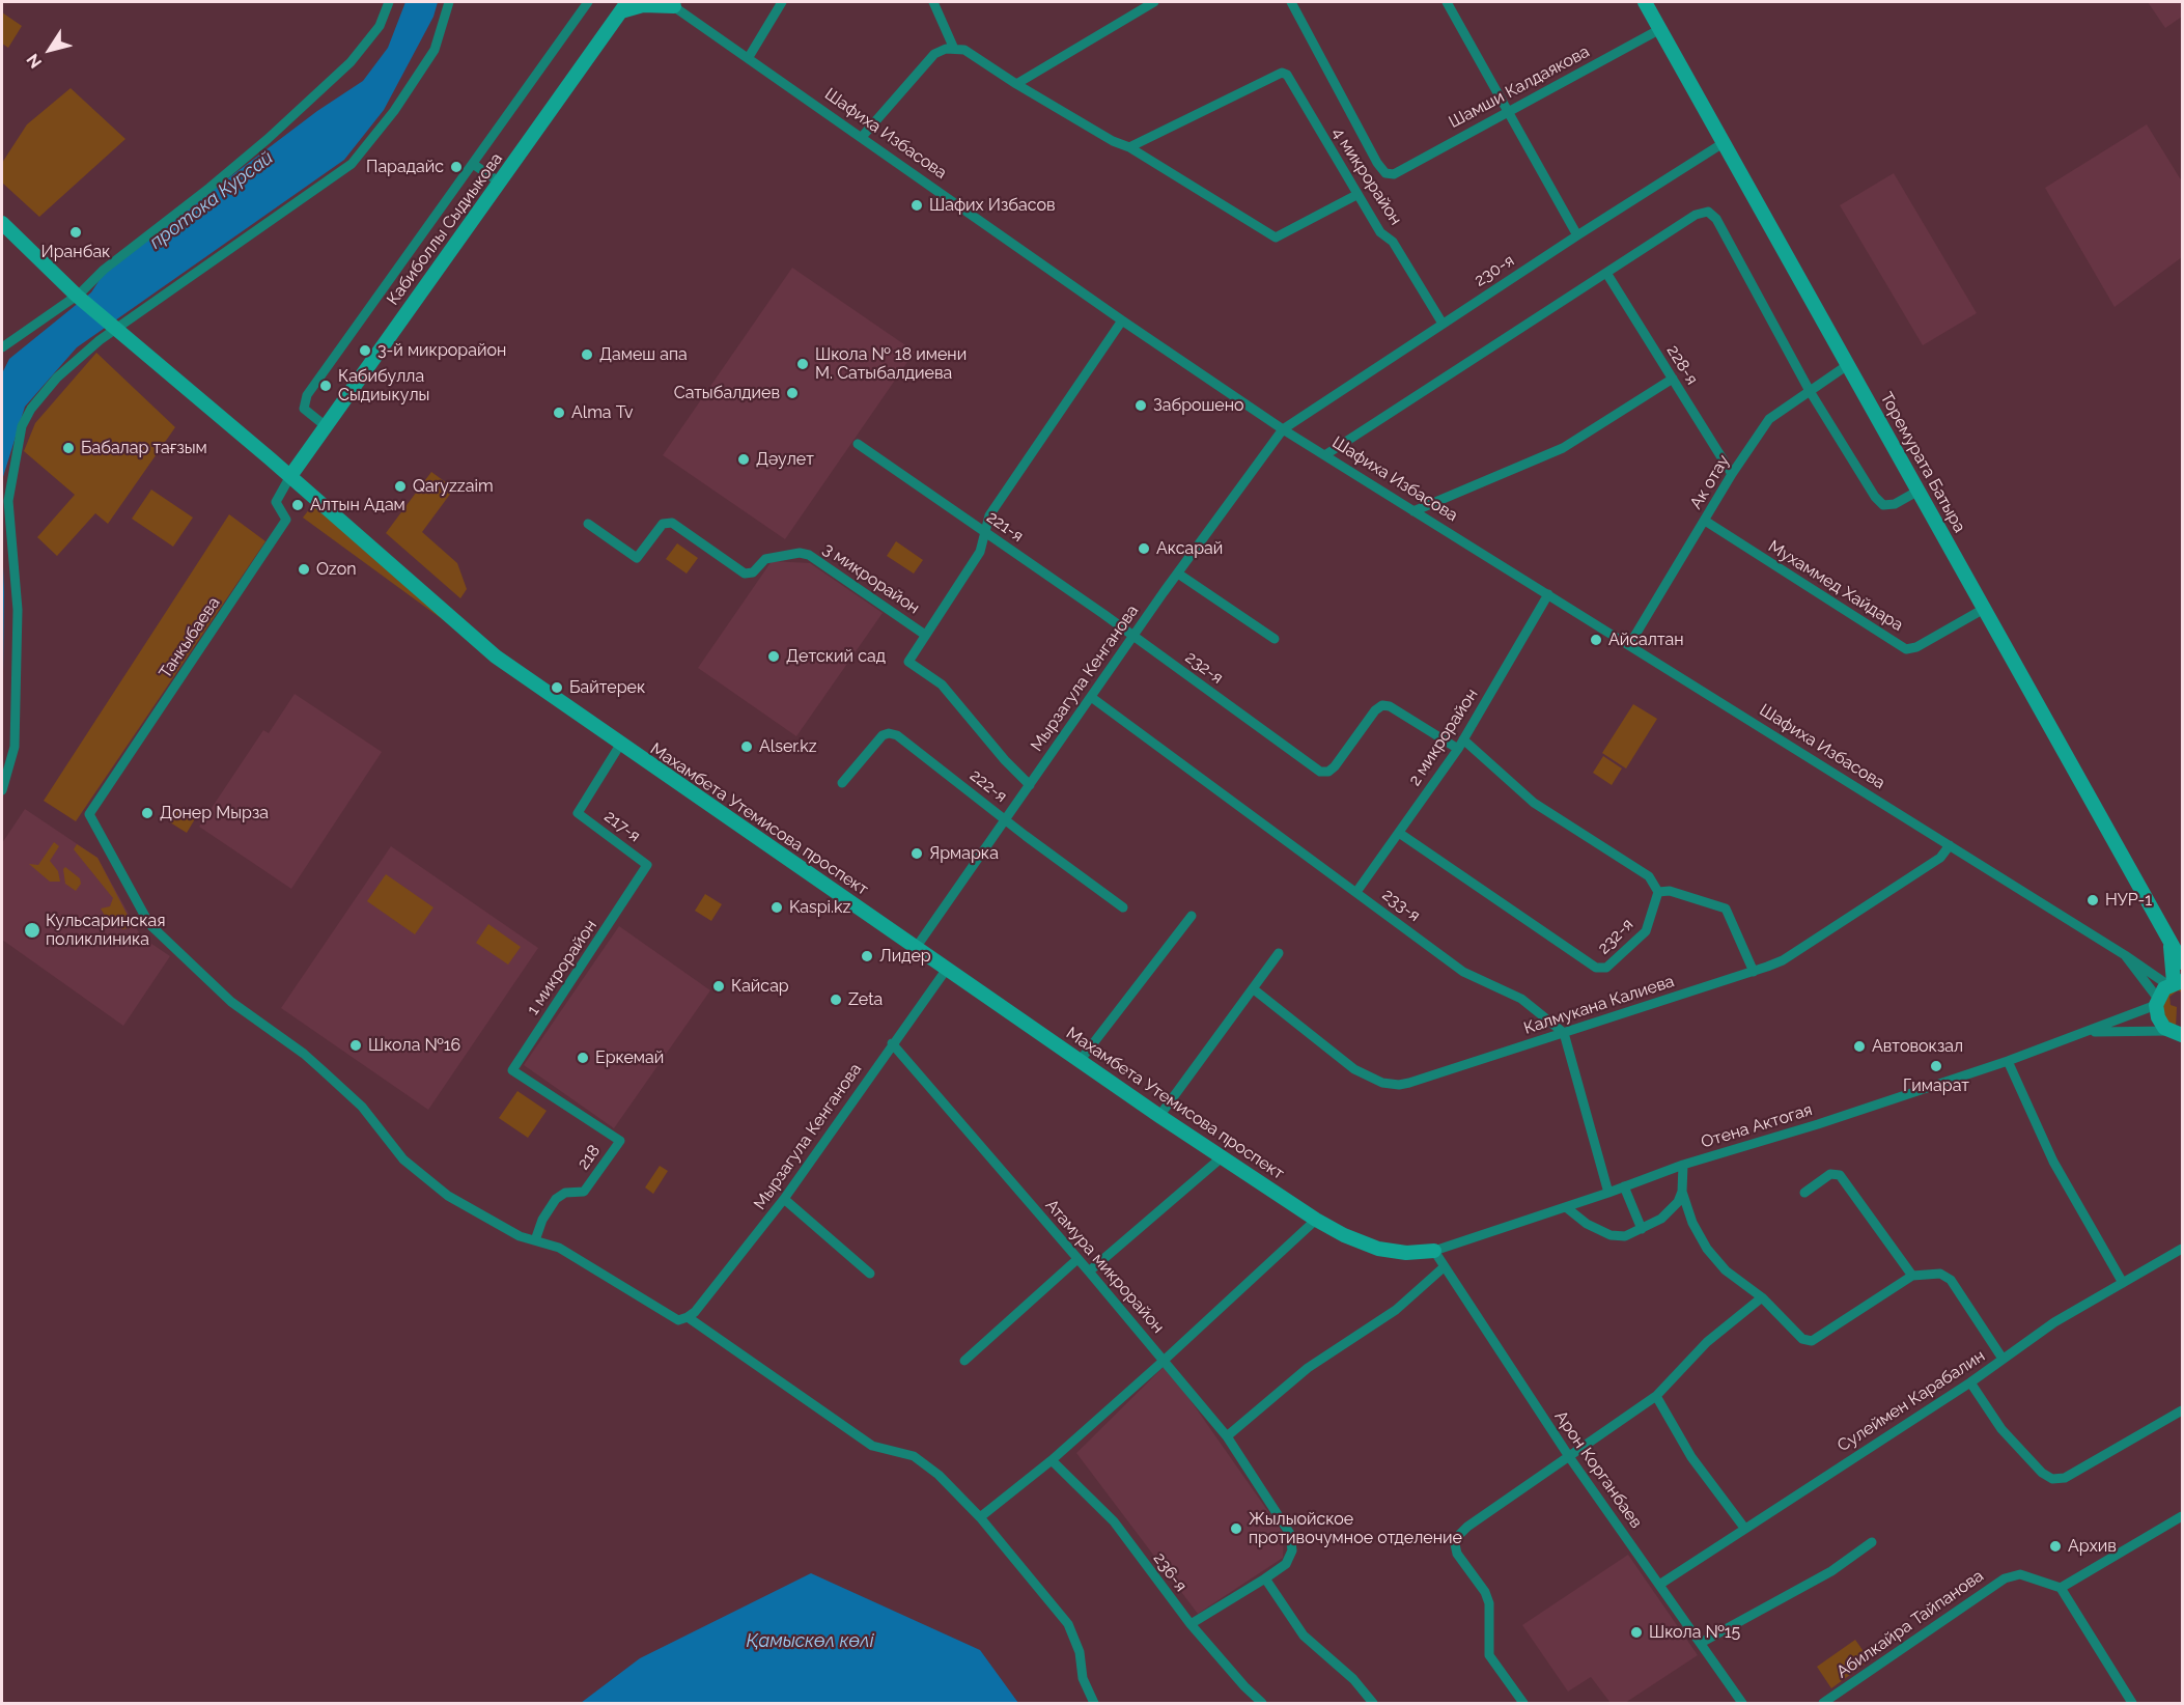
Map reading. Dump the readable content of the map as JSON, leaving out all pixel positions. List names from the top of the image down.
{
  "streets": {
    "street": [
      "Шамши Калдаякова",
      "Шафиха Избасова",
      "4 микрорайон",
      "Кабиболлы Сыдиыкова",
      "230-я",
      "228-я",
      "Торемурата Батыра",
      "Ак отау",
      "221-я",
      "3 микрорайон",
      "Мухаммед Хайдара",
      "Танкыбаева",
      "232-я",
      "Мырзагула Кенганова",
      "2 микрорайон",
      "222-я",
      "Махамбета Утемисова проспект",
      "217-я",
      "233-я",
      "1 микрорайон",
      "Калмукана Калиева",
      "Отена Актогая",
      "218",
      "Атамура микрорайон",
      "Сулеймен Карабалин",
      "Арон Корганбаев",
      "236-я",
      "Абилкайра Тайпанова"
    ]
  },
  "crossings": [
    ["Шамши Калдаякова", "Торемурата Батыра"],
    ["Шафиха Избасова", "230-я"],
    ["Шафиха Избасова", "Ак отау"],
    ["Шафиха Избасова", "Мырзагула Кенганова"],
    ["Шафиха Избасова", "2 микрорайон"],
    ["Шафиха Избасова", "Калмукана Калиева"],
    ["4 микрорайон", "230-я"],
    ["Кабиболлы Сыдиыкова", "Танкыбаева"],
    ["Кабиболлы Сыдиыкова", "Махамбета Утемисова проспект"],
    ["230-я", "Торемурата Батыра"],
    ["230-я", "Мырзагула Кенганова"],
    ["228-я", "Ак отау"],
    ["Торемурата Батыра", "Ак отау"],
    ["Торемурата Батыра", "Мухаммед Хайдара"],
    ["Ак отау", "Мухаммед Хайдара"],
    ["221-я", "232-я"],
    ["221-я", "Мырзагула Кенганова"],
    ["Танкыбаева", "Махамбета Утемисова проспект"],
    ["Танкыбаева", "218"],
    ["232-я", "Мырзагула Кенганова"],
    ["232-я", "2 микрорайон"],
    ["Мырзагула Кенганова", "222-я"],
    ["Мырзагула Кенганова", "Махамбета Утемисова проспект"],
    ["Мырзагула Кенганова", "233-я"],
    ["Мырзагула Кенганова", "Атамура микрорайон"],
    ["2 микрорайон", "233-я"],
    ["Махамбета Утемисова проспект", "217-я"],
    ["Махамбета Утемисова проспект", "Отена Актогая"],
    ["Махамбета Утемисова проспект", "Арон Корганбаев"],
    ["217-я", "1 микрорайон"],
    ["233-я", "Калмукана Калиева"],
    ["1 микрорайон", "218"],
    ["Отена Актогая", "Арон Корганбаев"],
    ["Атамура микрорайон", "236-я"],
    ["Сулеймен Карабалин", "Арон Корганбаев"]
  ],
  "water": ["протока Курсай", "Қамыскөл көлі"],
  "places": [
    "Парадайс",
    "Шафих Избасов",
    "Иранбак",
    "3-й микрорайон",
    "Дамеш апа",
    "Школа № 18 имени М. Сатыбалдиева",
    "Кабибулла Сыдиыкулы",
    "Сатыбалдиев",
    "Заброшено",
    "Alma Tv",
    "Бабалар тағзым",
    "Дәулет",
    "Qaryzzaim",
    "Алтын Адам",
    "Аксарай",
    "Ozon",
    "Айсалтан",
    "Детский сад",
    "Байтерек",
    "Alser.kz",
    "Донер Мырза",
    "Ярмарка",
    "НУР-1",
    "Kaspi.kz",
    "Кульсаринская поликлиника",
    "Лидер",
    "Кайсар",
    "Zeta",
    "Школа №16",
    "Автовокзал",
    "Еркемай",
    "Гимарат",
    "Жылыойское противочумное отделение",
    "Архив",
    "Школа №15"
  ],
  "north": "bottom left"
}
